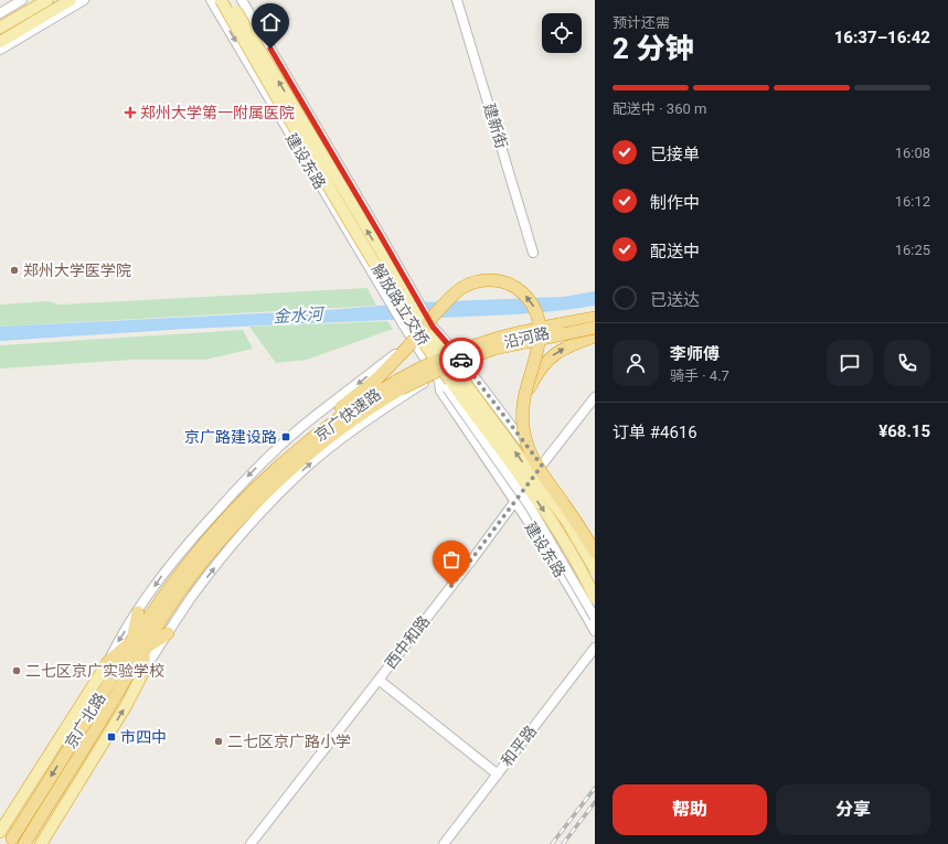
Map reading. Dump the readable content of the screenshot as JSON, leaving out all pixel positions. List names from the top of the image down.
{
  "streets": {
    "highway": ["京广快速路", "京广北路"],
    "main road": ["解放路立交桥"],
    "street": [
      "建新街",
      "建设东路",
      "沿河路",
      "西中和路",
      "和平路"
    ]
  },
  "crossings": [
    ["建设东路", "西中和路"],
    ["沿河路", "京广快速路"],
    ["京广快速路", "京广北路"]
  ],
  "water": ["金水河"],
  "places": {
    "health": ["郑州大学第一附属医院"],
    "other": ["郑州大学医学院", "二七区京广实验学校", "二七区京广路小学"],
    "transit": ["京广路建设路", "市四中"]
  },
  "page": {
    "heading": ["2 分钟", "预计还需", "16:37–16:42"],
    "panel": [
      "李师傅",
      "骑手 · 4.7",
      "订单 #4616",
      "¥68.15"
    ],
    "bar": "配送中 · 360 m",
    "list": [
      ["已接单", "16:08"],
      ["制作中", "16:12"],
      ["配送中", "16:25"],
      "已送达"
    ],
    "buttons": ["帮助", "分享"]
  }
}
